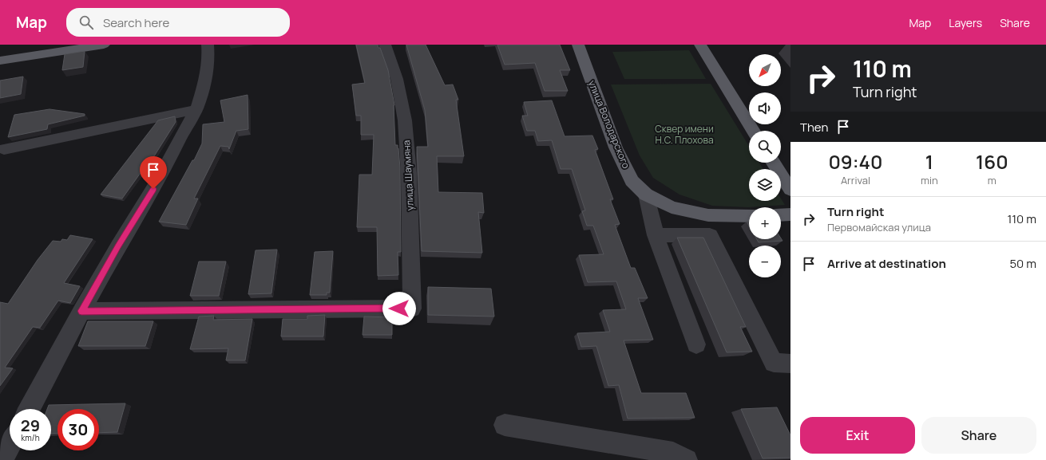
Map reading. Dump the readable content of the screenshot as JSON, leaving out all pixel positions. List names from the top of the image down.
{
  "streets": {
    "main road": ["улица Володарского"],
    "street": ["улица Шаумяна"]
  },
  "parks": ["Сквер имени Н.С. Плохова"],
  "north": "bottom left",
  "page": {
    "header": "Map",
    "search": "Search here",
    "nav": ["Map", "Layers", "Share"],
    "turn": ["110 m", "Turn right"],
    "map_buttons": ["+", "−"],
    "then": "Then",
    "eta": [
      "09:40",
      "Arrival",
      "1",
      "min",
      "160",
      "m"
    ],
    "list": [
      {
        "name": "Turn right",
        "note": "Первомайская улица",
        "value": "110 m"
      },
      {
        "name": "Arrive at destination",
        "value": "50 m"
      }
    ],
    "speed": "29 km/h",
    "limit": "30",
    "buttons": ["Exit", "Share"]
  }
}
